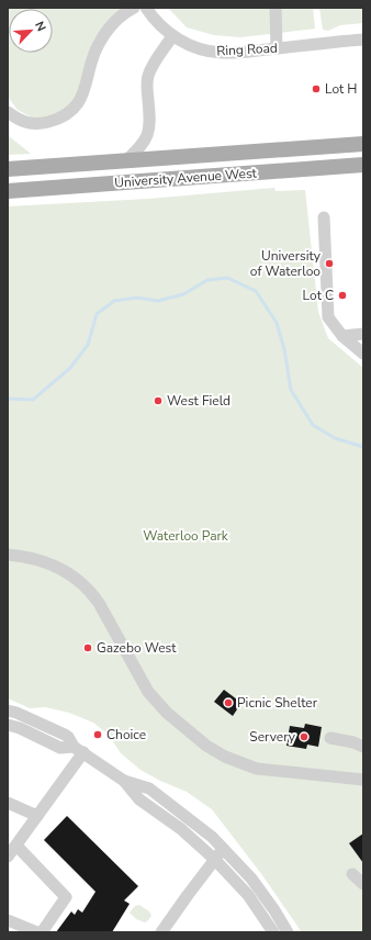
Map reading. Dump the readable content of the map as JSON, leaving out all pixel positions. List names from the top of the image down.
{
  "streets": {
    "main road": ["University Avenue West"],
    "street": ["Ring Road"]
  },
  "parks": ["Waterloo Park"],
  "places": [
    "Lot H",
    "University of Waterloo",
    "Lot C",
    "West Field",
    "Gazebo West",
    "Picnic Shelter",
    "Choice",
    "Servery"
  ],
  "north": "top right"
}
